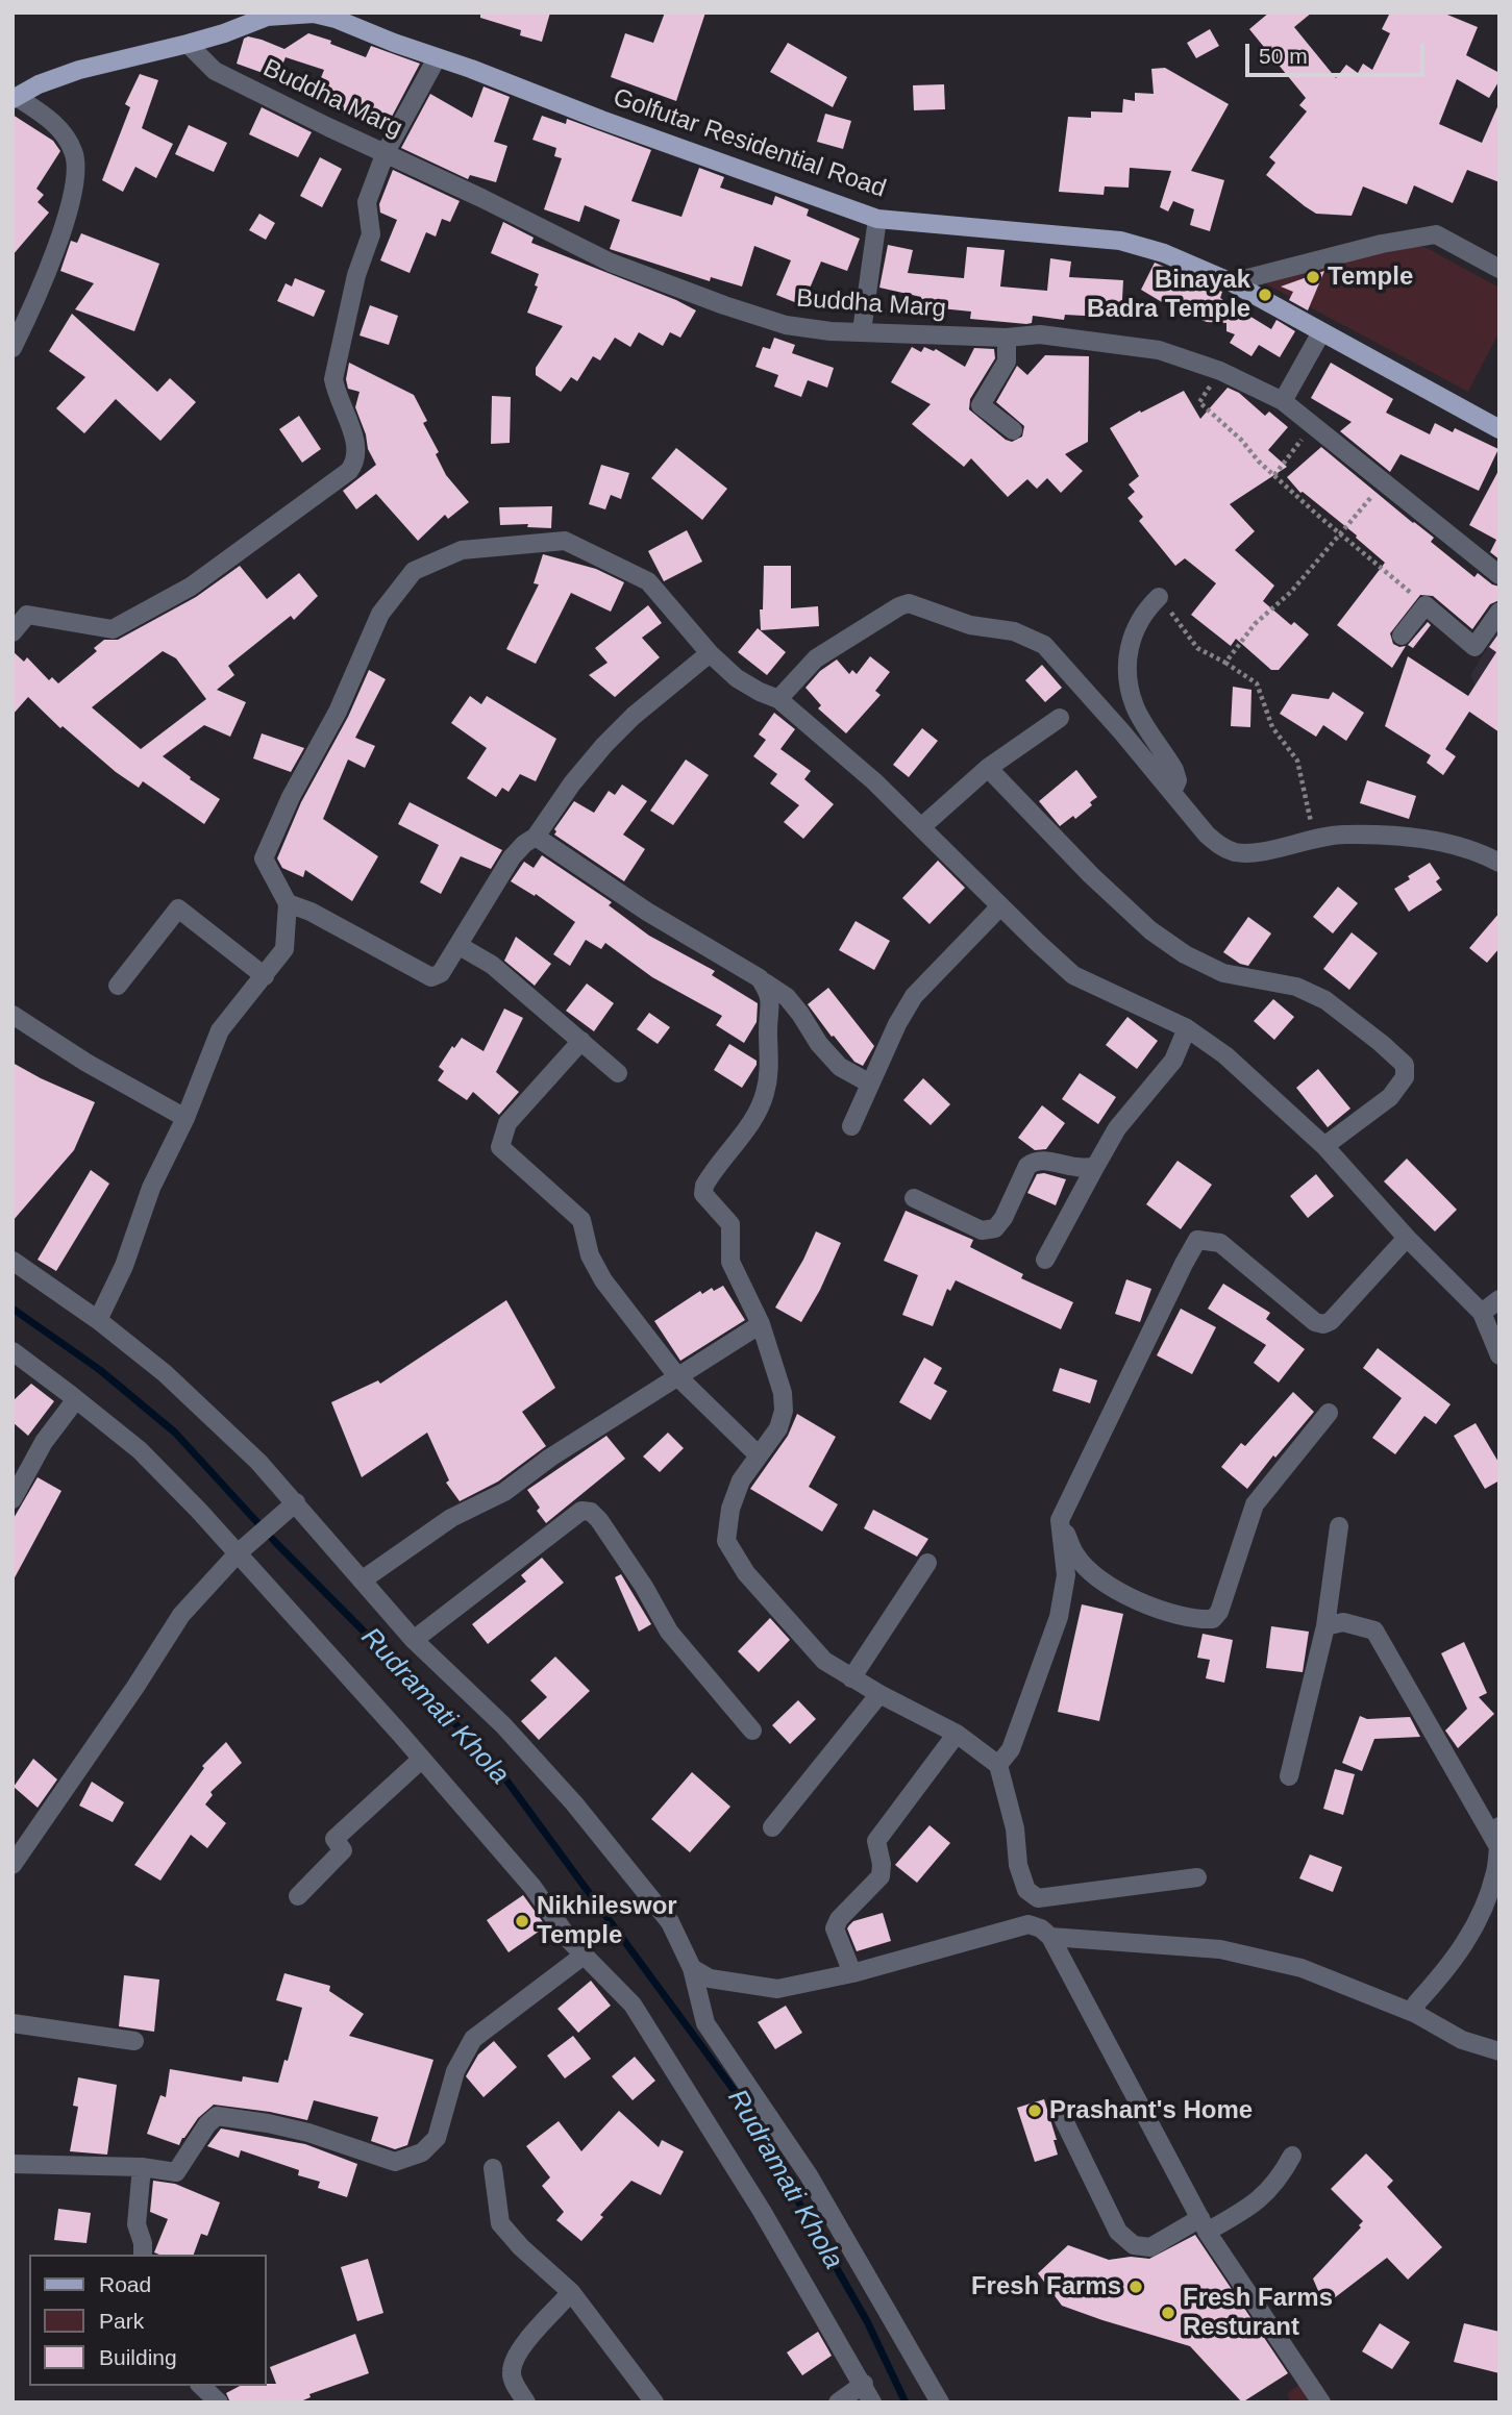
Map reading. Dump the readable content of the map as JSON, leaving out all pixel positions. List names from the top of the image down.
{
  "streets": {
    "main road": ["Golfutar Residential Road"],
    "street": ["Buddha Marg"]
  },
  "crossings": [
    ["Buddha Marg", "Golfutar Residential Road"]
  ],
  "water": ["Rudramati Khola"],
  "places": [
    "Temple",
    "Binayak Badra Temple",
    "Nikhileswor Temple",
    "Prashant's Home",
    "Fresh Farms",
    "Fresh Farms Resturant"
  ],
  "legend": ["Road", "Park", "Building"],
  "scale_bar": "50 m"
}
